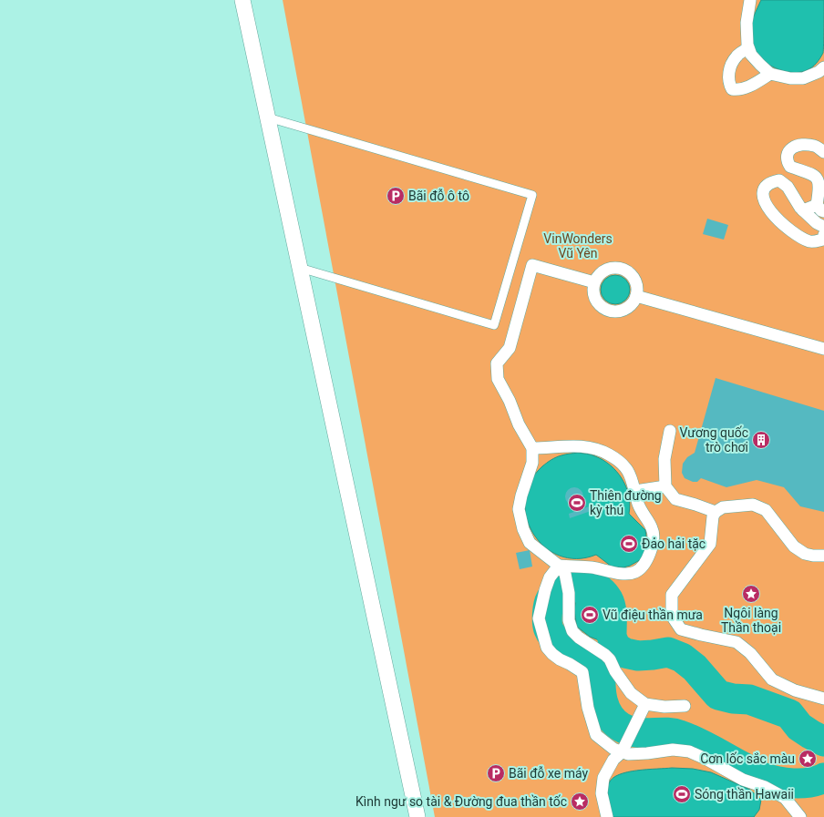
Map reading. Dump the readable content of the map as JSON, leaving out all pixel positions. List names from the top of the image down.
{
  "parks": ["VinWonders Vũ Yên"],
  "places": {
    "parking": ["Bãi đỗ ô tô", "Bãi đỗ xe máy"],
    "building": ["Vương quốc trò chơi"],
    "sports": [
      "Thiên đường kỳ thú",
      "Đảo hải tặc",
      "Vũ điệu thần mưa",
      "Sóng thần Hawaii"
    ],
    "place": ["Ngôi làng Thần thoại", "Cơn lốc sắc màu", "Kình ngư so tài & Đường đua thần tốc"]
  }
}
